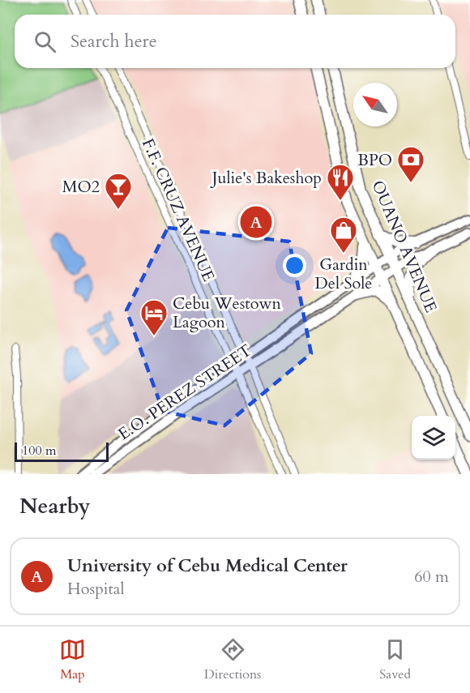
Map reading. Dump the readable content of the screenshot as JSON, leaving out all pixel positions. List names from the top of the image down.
{
  "streets": {
    "highway": ["OUANO AVENUE"],
    "main road": ["E.O. PEREZ STREET"],
    "street": ["F.F. CRUZ AVENUE"]
  },
  "crossings": [
    ["F.F. CRUZ AVENUE", "E.O. PEREZ STREET"],
    ["OUANO AVENUE", "E.O. PEREZ STREET"]
  ],
  "places": {
    "bank": ["BPO"],
    "restaurant": ["Julie's Bakeshop"],
    "bar": ["MO2"],
    "shop": ["Gardin Del Sole"],
    "hotel": ["Cebu Westown Lagoon"]
  },
  "scale_bar": "100 m",
  "north": "top left",
  "page": {
    "search": "Search here",
    "pins": "A",
    "scale": "100 m",
    "heading": "Nearby",
    "list": [
      {
        "mark": "A",
        "name": "University of Cebu Medical Center",
        "note": "Hospital",
        "value": "60 m"
      }
    ],
    "nav": ["Map", "Directions", "Saved"]
  }
}
